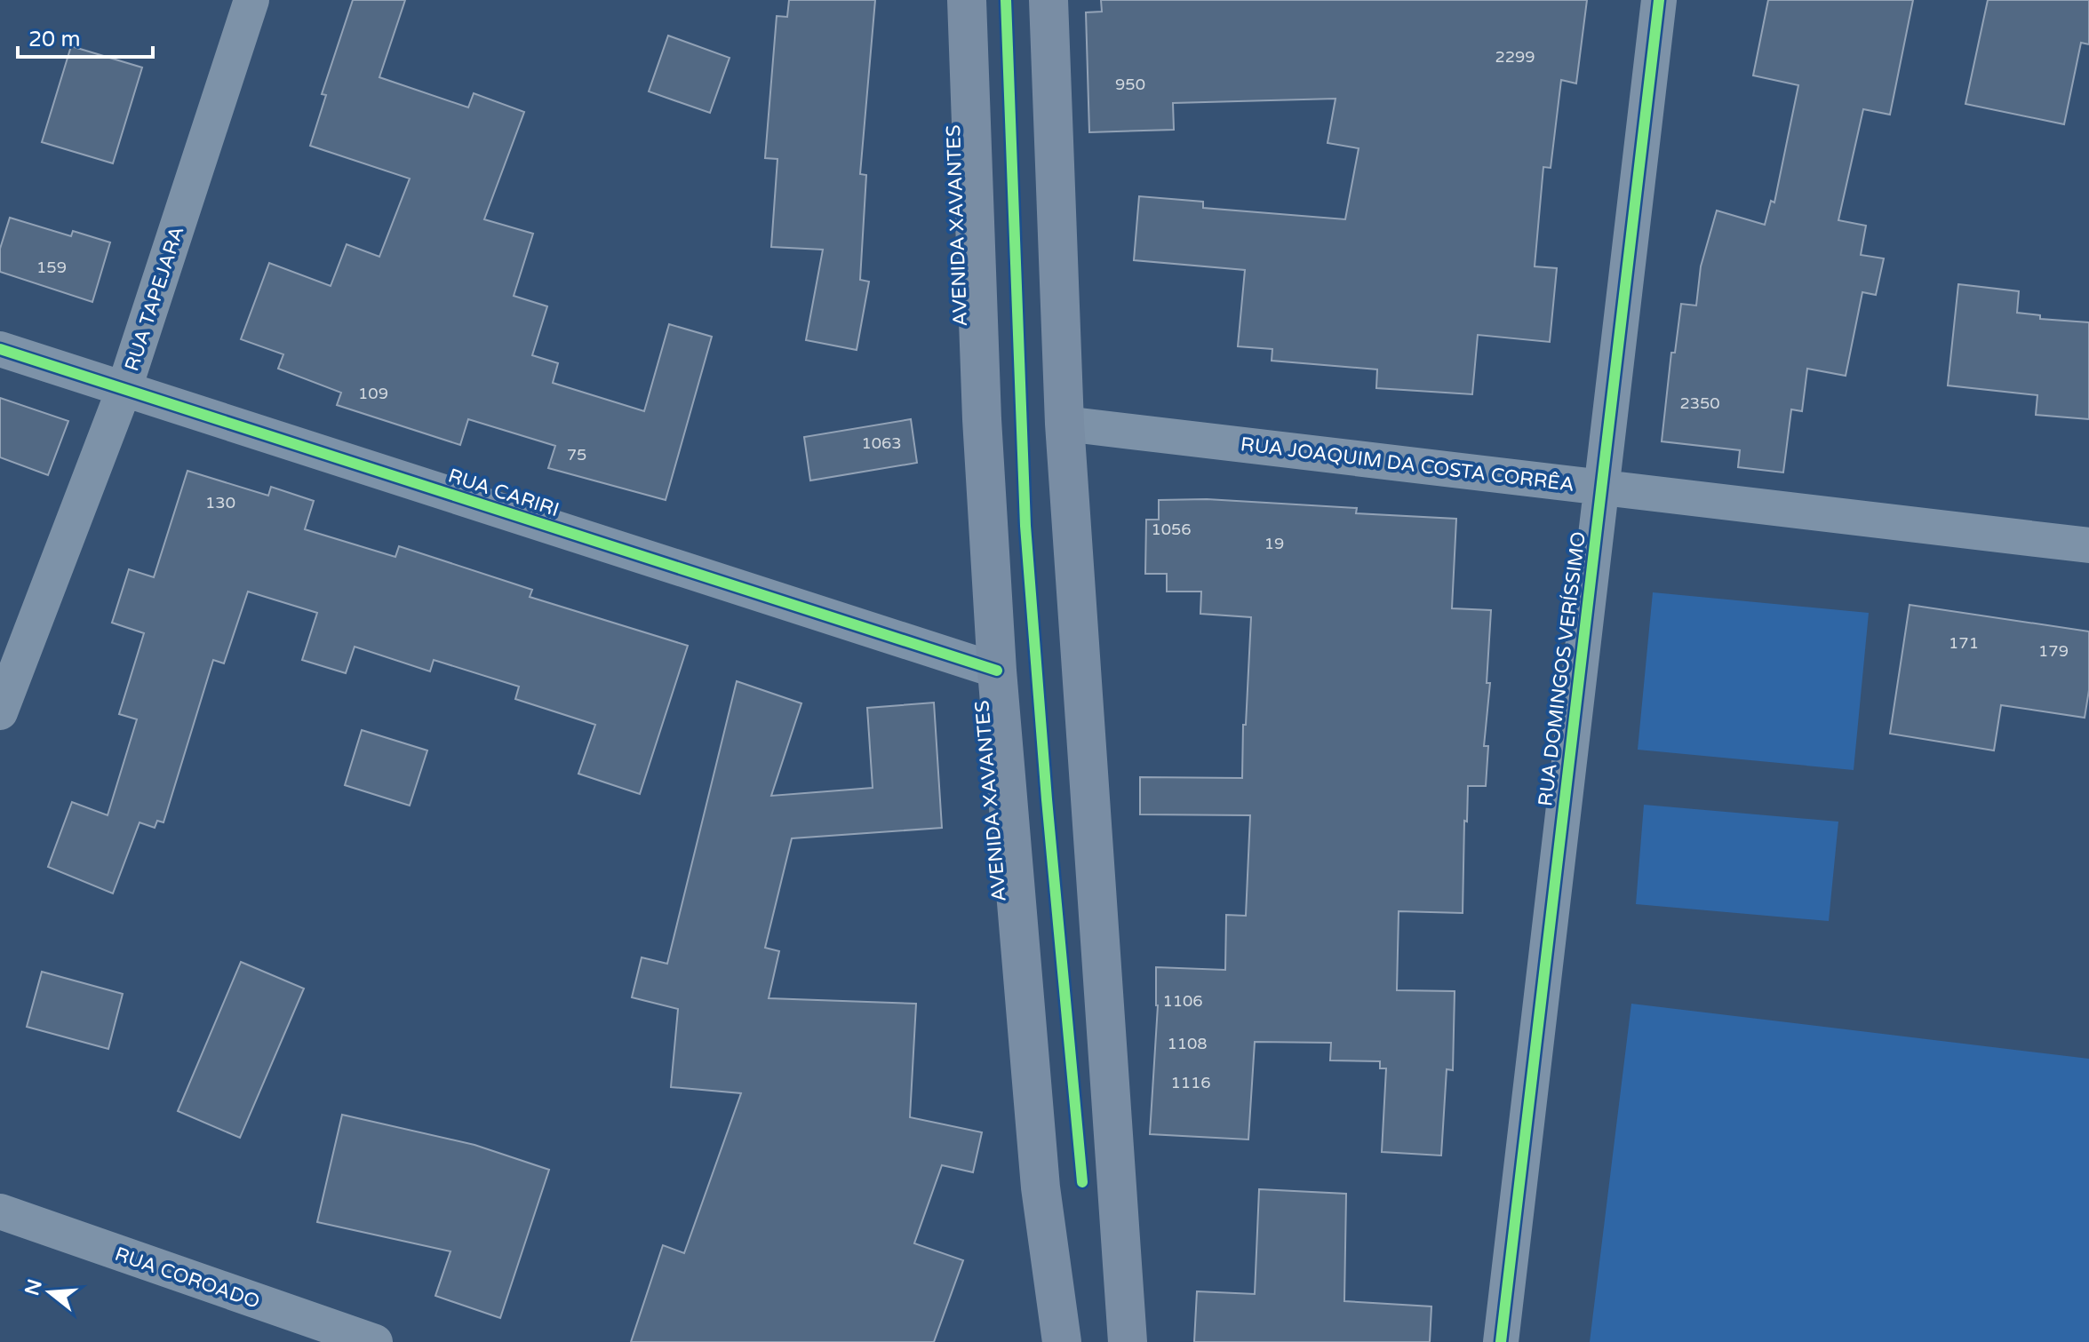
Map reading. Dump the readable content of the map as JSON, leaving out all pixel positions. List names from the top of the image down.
{
  "streets": {
    "main road": ["AVENIDA XAVANTES"],
    "street": [
      "RUA TAPEJARA",
      "RUA JOAQUIM DA COSTA CORRÊA",
      "RUA CARIRI",
      "RUA DOMINGOS VERÍSSIMO",
      "RUA COROADO"
    ]
  },
  "crossings": [
    ["AVENIDA XAVANTES", "RUA CARIRI"],
    ["RUA TAPEJARA", "RUA CARIRI"],
    ["RUA JOAQUIM DA COSTA CORRÊA", "RUA DOMINGOS VERÍSSIMO"]
  ],
  "house_numbers": [
    "2299",
    "950",
    "159",
    "109",
    "2350",
    "1063",
    "75",
    "130",
    "1056",
    "19",
    "171",
    "179",
    "1106",
    "1108",
    "1116"
  ],
  "scale_bar": "20 m",
  "north": "left"
}
